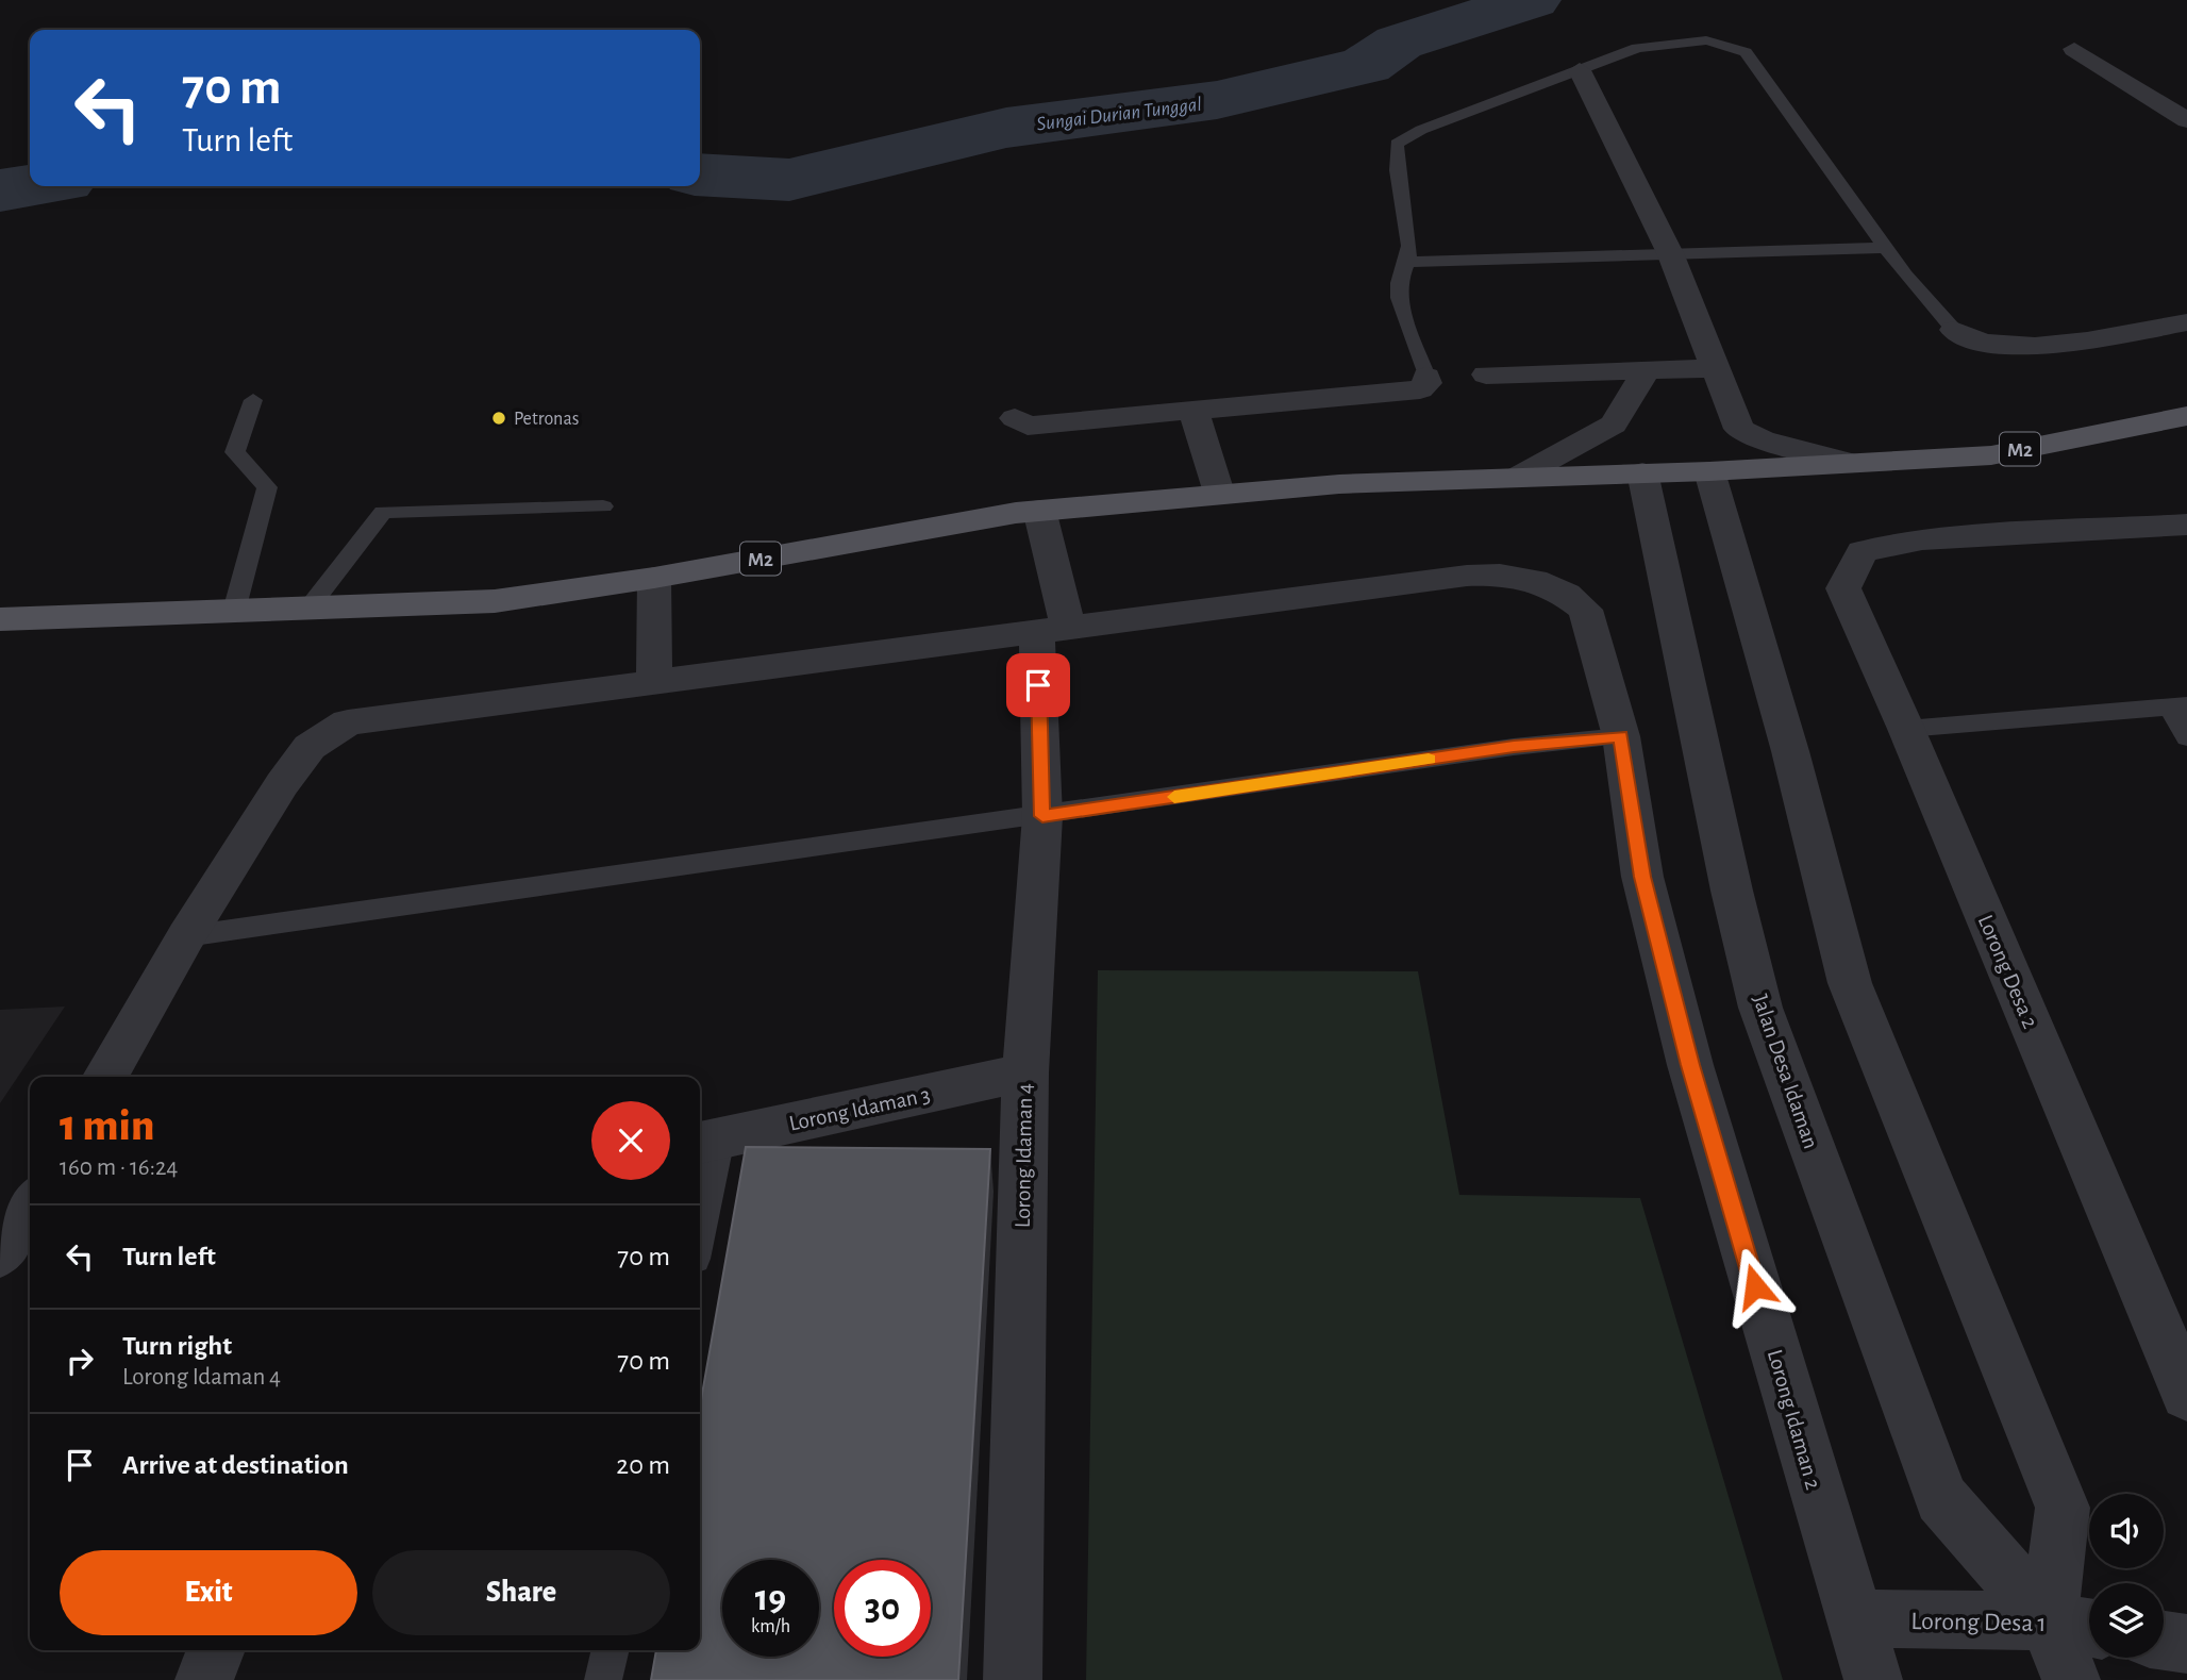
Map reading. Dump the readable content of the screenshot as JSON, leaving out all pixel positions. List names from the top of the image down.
{
  "streets": {
    "main road": ["M2"],
    "street": [
      "Lorong Desa 2",
      "Jalan Desa Idaman",
      "Lorong Idaman 3",
      "Lorong Idaman 4",
      "Lorong Idaman 2",
      "Lorong Desa 1"
    ]
  },
  "crossings": [
    ["M2", "Jalan Desa Idaman"],
    ["M2", "Lorong Idaman 4"],
    ["Jalan Desa Idaman", "Lorong Desa 1"],
    ["Lorong Idaman 3", "Lorong Idaman 4"],
    ["Lorong Idaman 4", "Lorong Idaman 2"],
    ["Lorong Idaman 2", "Lorong Desa 1"]
  ],
  "water": ["Sungai Durian Tunggal"],
  "places": ["Petronas"],
  "page": {
    "turn": ["70 m", "Turn left"],
    "heading": ["1 min", "160 m · 16:24"],
    "list": [
      {
        "name": "Turn left",
        "value": "70 m"
      },
      {
        "name": "Turn right",
        "note": "Lorong Idaman 4",
        "value": "70 m"
      },
      {
        "name": "Arrive at destination",
        "value": "20 m"
      }
    ],
    "buttons": ["Exit", "Share"],
    "speed": "19 km/h",
    "limit": "30"
  }
}
